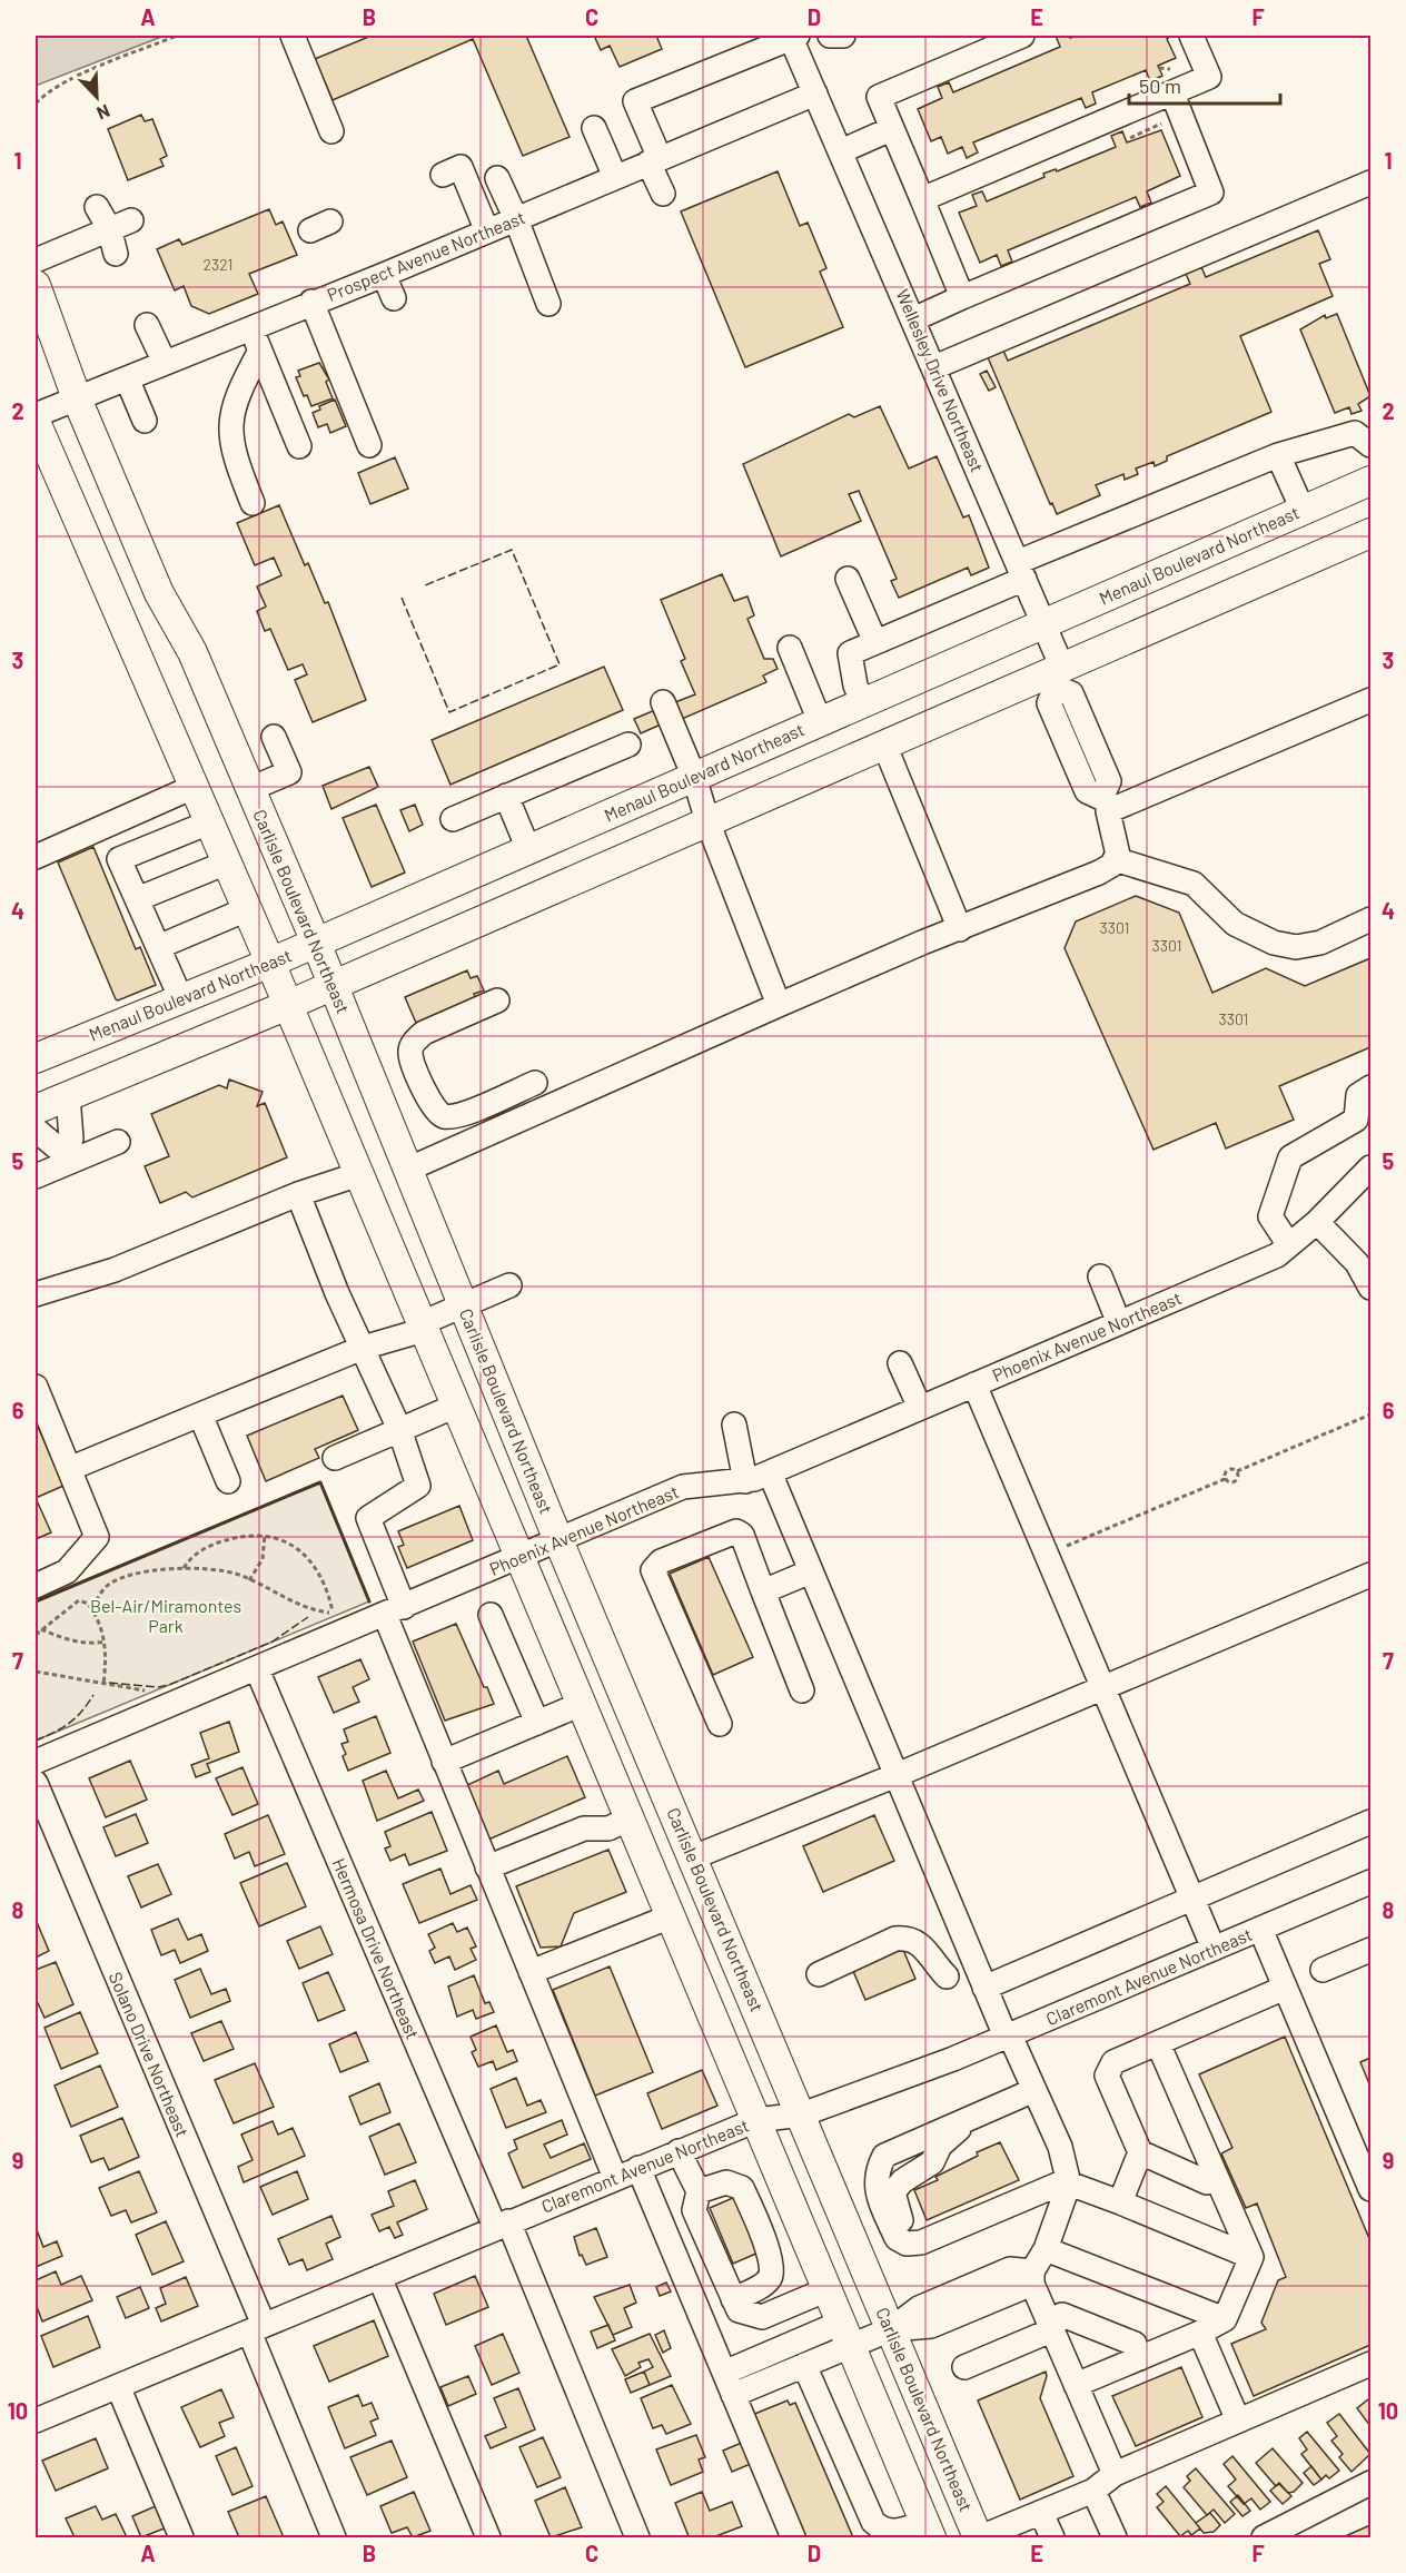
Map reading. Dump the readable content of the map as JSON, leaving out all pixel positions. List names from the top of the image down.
{
  "streets": {
    "main road": ["Menaul Boulevard Northeast", "Carlisle Boulevard Northeast"],
    "street": [
      "Prospect Avenue Northeast",
      "Wellesley Drive Northeast",
      "Phoenix Avenue Northeast",
      "Hermosa Drive Northeast",
      "Claremont Avenue Northeast",
      "Solano Drive Northeast"
    ]
  },
  "crossings": [
    ["Prospect Avenue Northeast", "Wellesley Drive Northeast"],
    ["Prospect Avenue Northeast", "Carlisle Boulevard Northeast"],
    ["Wellesley Drive Northeast", "Menaul Boulevard Northeast"],
    ["Menaul Boulevard Northeast", "Carlisle Boulevard Northeast"],
    ["Carlisle Boulevard Northeast", "Phoenix Avenue Northeast"],
    ["Carlisle Boulevard Northeast", "Claremont Avenue Northeast"],
    ["Phoenix Avenue Northeast", "Hermosa Drive Northeast"],
    ["Hermosa Drive Northeast", "Claremont Avenue Northeast"],
    ["Claremont Avenue Northeast", "Solano Drive Northeast"]
  ],
  "parks": ["Bel-Air/Miramontes Park"],
  "house_numbers": [
    "2321",
    "3301",
    "3301",
    "3301"
  ],
  "scale_bar": "50 m",
  "north": "bottom right",
  "grid": {
    "columns": [
      "A",
      "B",
      "C",
      "D",
      "E",
      "F"
    ],
    "rows": [
      "1",
      "2",
      "3",
      "4",
      "5",
      "6",
      "7",
      "8",
      "9",
      "10"
    ]
  }
}
